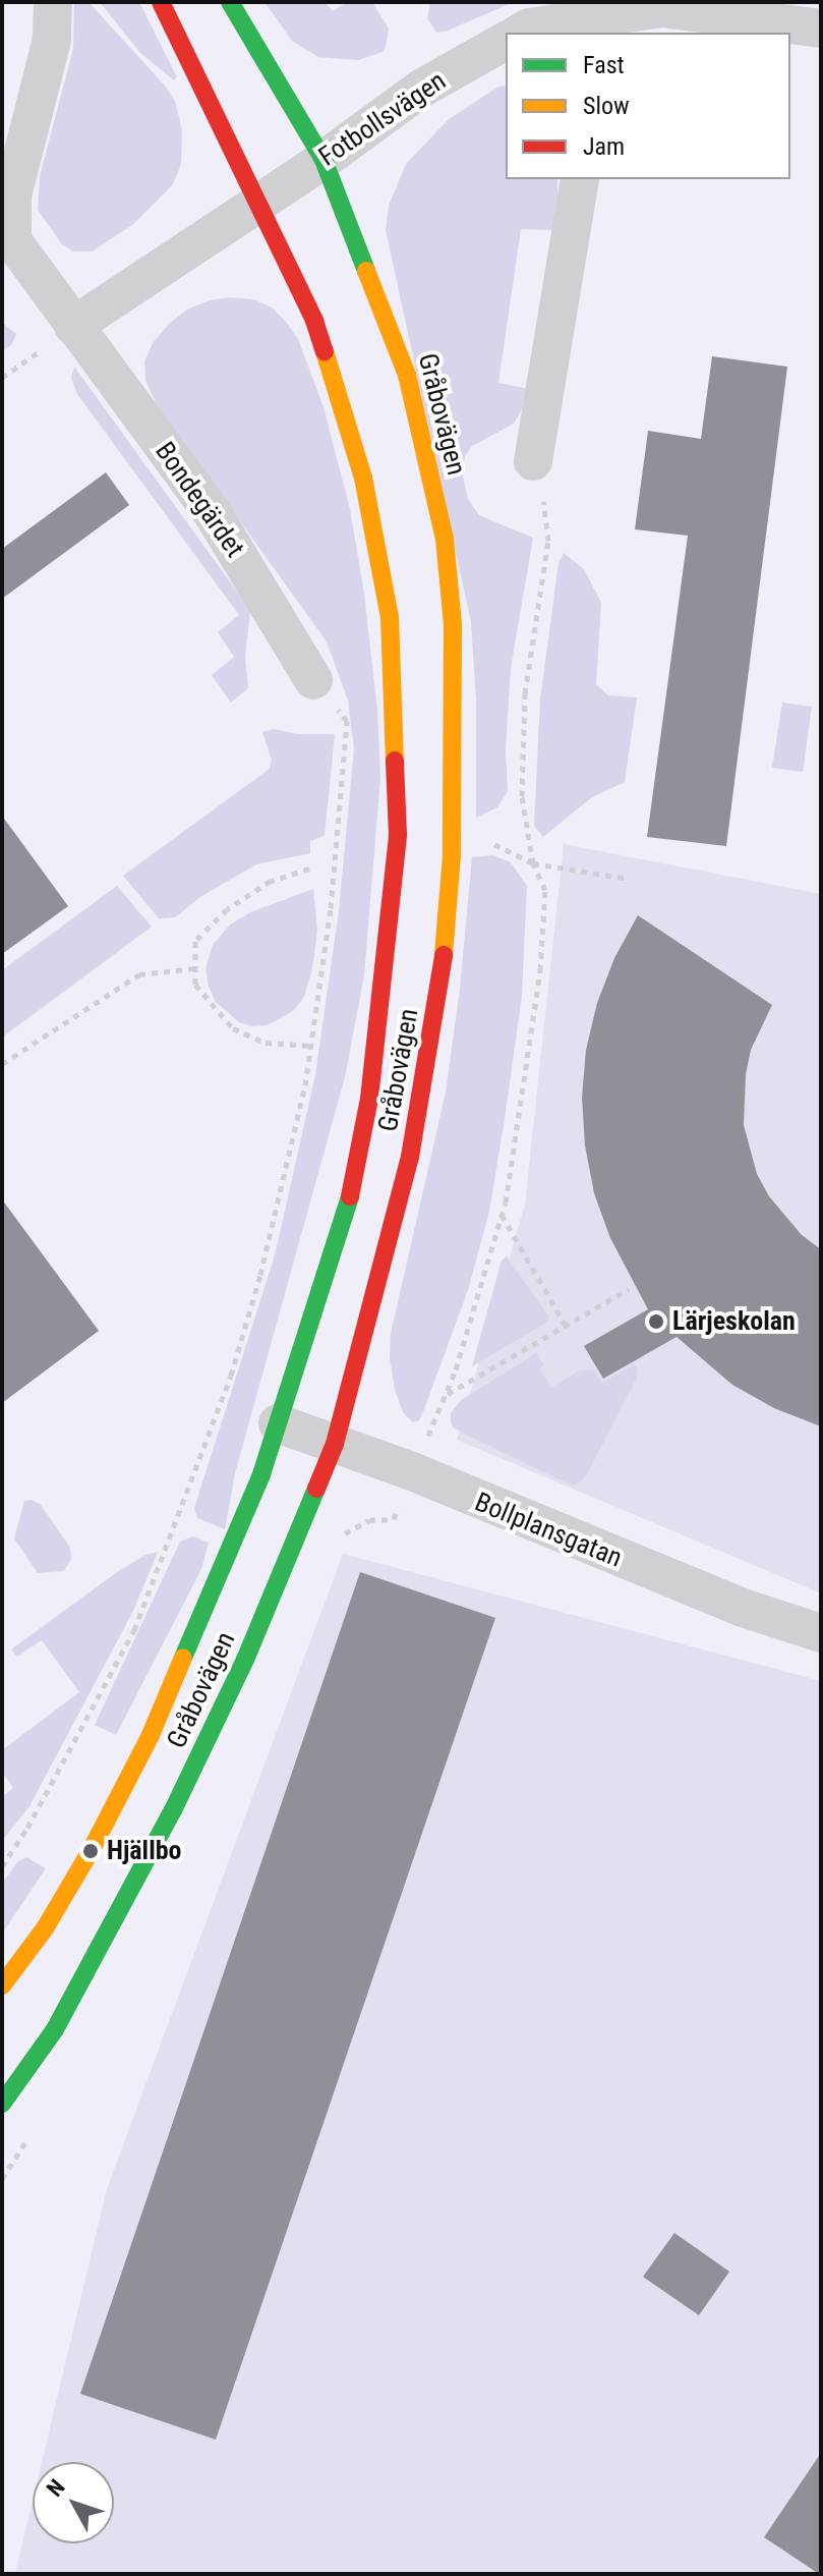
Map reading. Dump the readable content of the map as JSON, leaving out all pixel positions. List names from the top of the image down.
{
  "streets": {
    "main road": ["Gråbovägen"],
    "street": ["Fotbollsvägen", "Bondegärdet", "Bollplansgatan"]
  },
  "crossings": [
    ["Fotbollsvägen", "Gråbovägen"],
    ["Gråbovägen", "Bollplansgatan"]
  ],
  "places": ["Lärjeskolan", "Hjällbo"],
  "legend": ["Fast", "Slow", "Jam"],
  "north": "top left"
}
